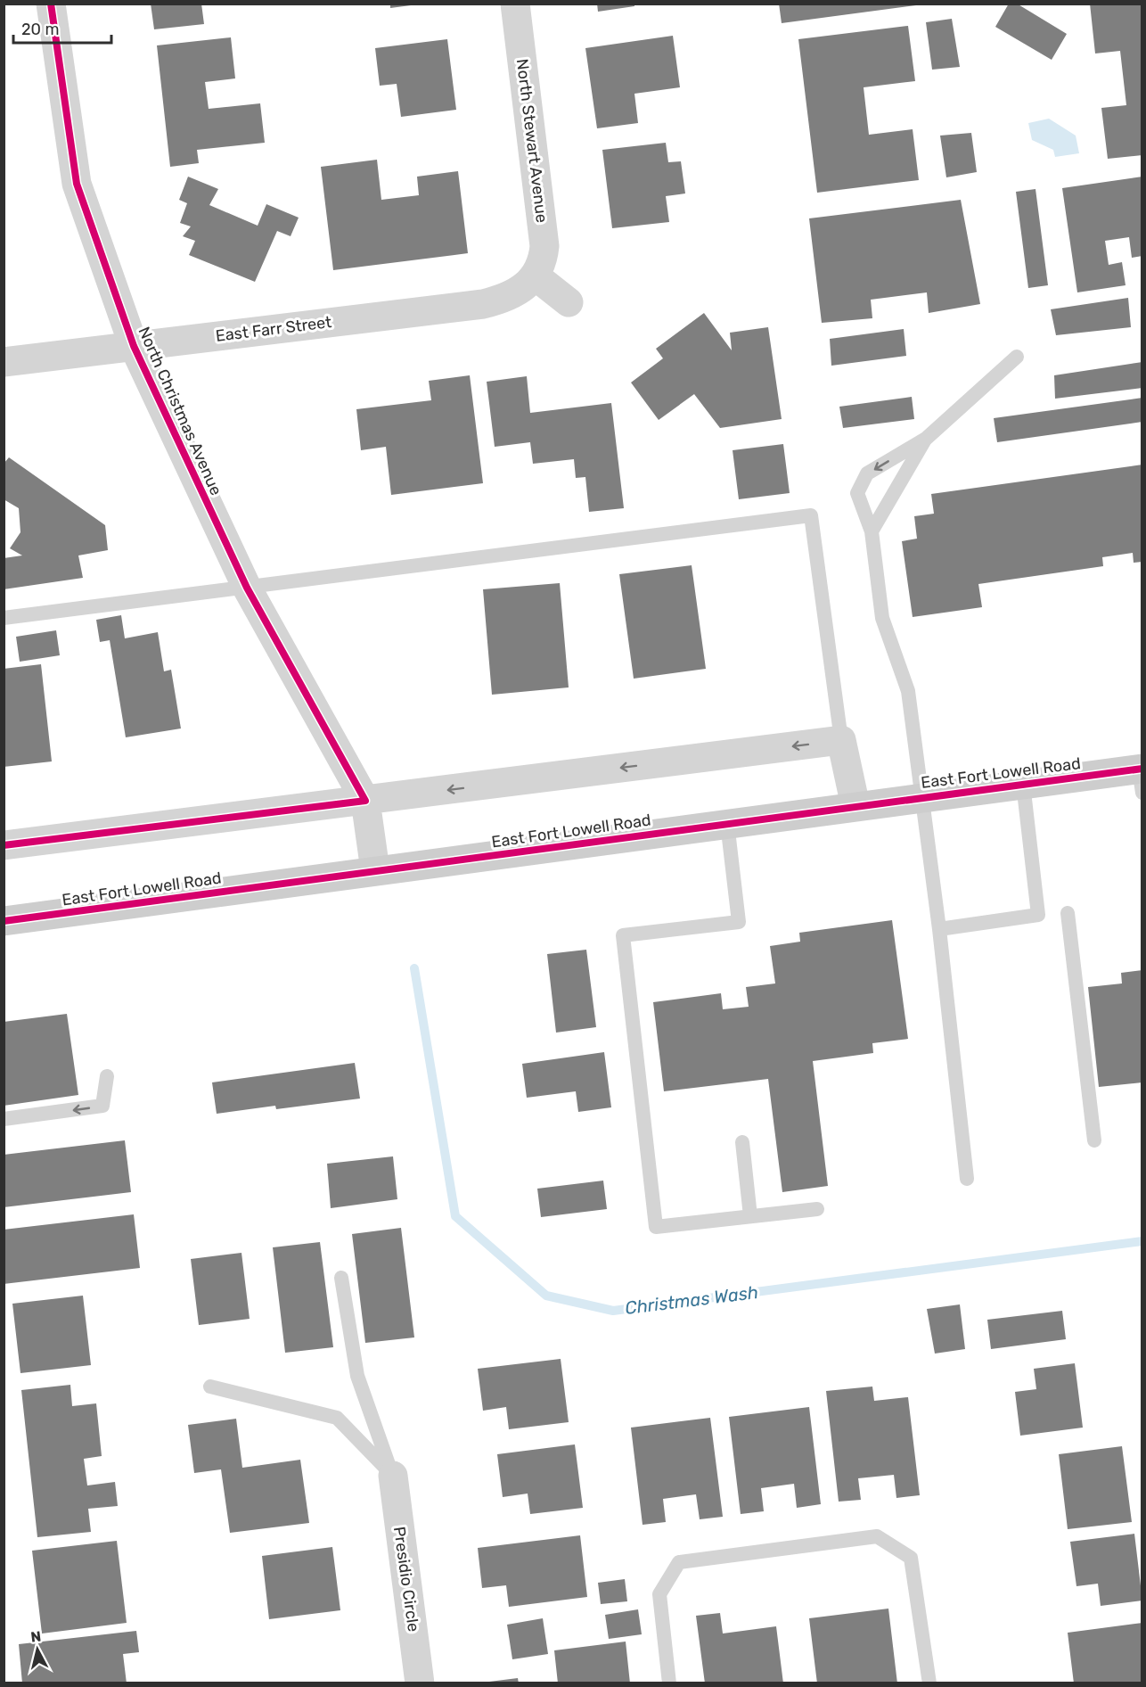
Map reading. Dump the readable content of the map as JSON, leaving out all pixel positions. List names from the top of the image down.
{
  "streets": {
    "main road": ["East Fort Lowell Road"],
    "street": [
      "North Stewart Avenue",
      "East Farr Street",
      "North Christmas Avenue",
      "Presidio Circle"
    ]
  },
  "crossings": [
    ["North Stewart Avenue", "East Farr Street"],
    ["East Farr Street", "North Christmas Avenue"],
    ["North Christmas Avenue", "East Fort Lowell Road"]
  ],
  "water": ["Christmas Wash"],
  "scale_bar": "20 m",
  "north": "top"
}
